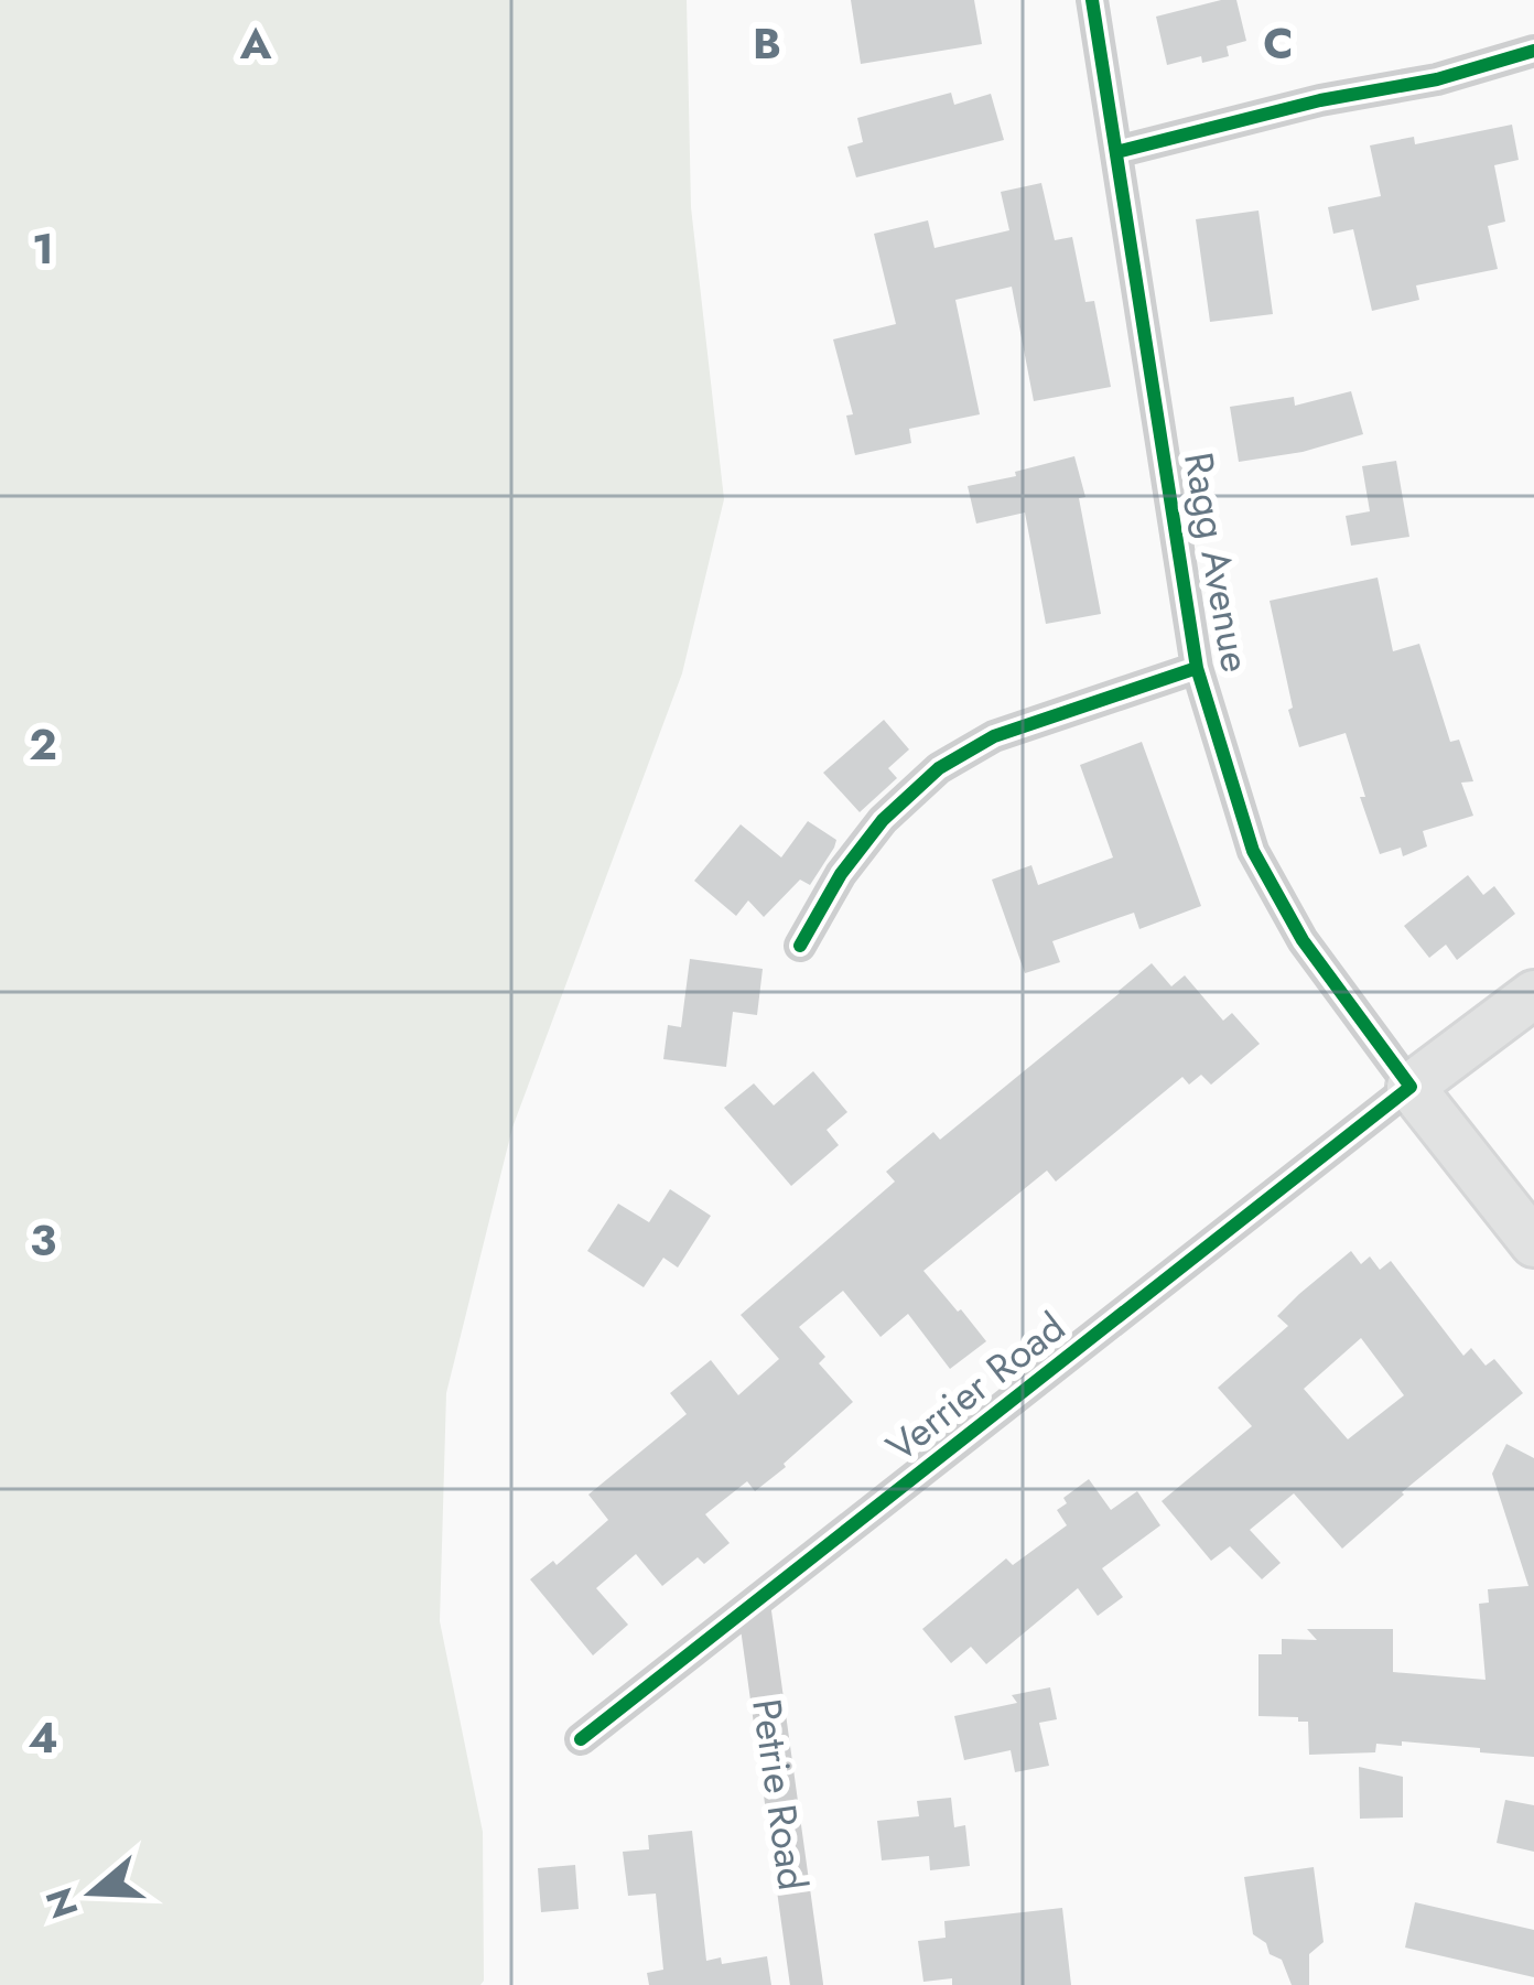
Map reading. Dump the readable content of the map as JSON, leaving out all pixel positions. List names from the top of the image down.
{
  "streets": {
    "main road": ["Ragg Avenue"],
    "street": ["Verrier Road", "Petrie Road"]
  },
  "crossings": [
    ["Ragg Avenue", "Verrier Road"],
    ["Verrier Road", "Petrie Road"]
  ],
  "north": "left",
  "grid": {
    "columns": ["A", "B", "C"],
    "rows": [
      "1",
      "2",
      "3",
      "4"
    ]
  }
}
